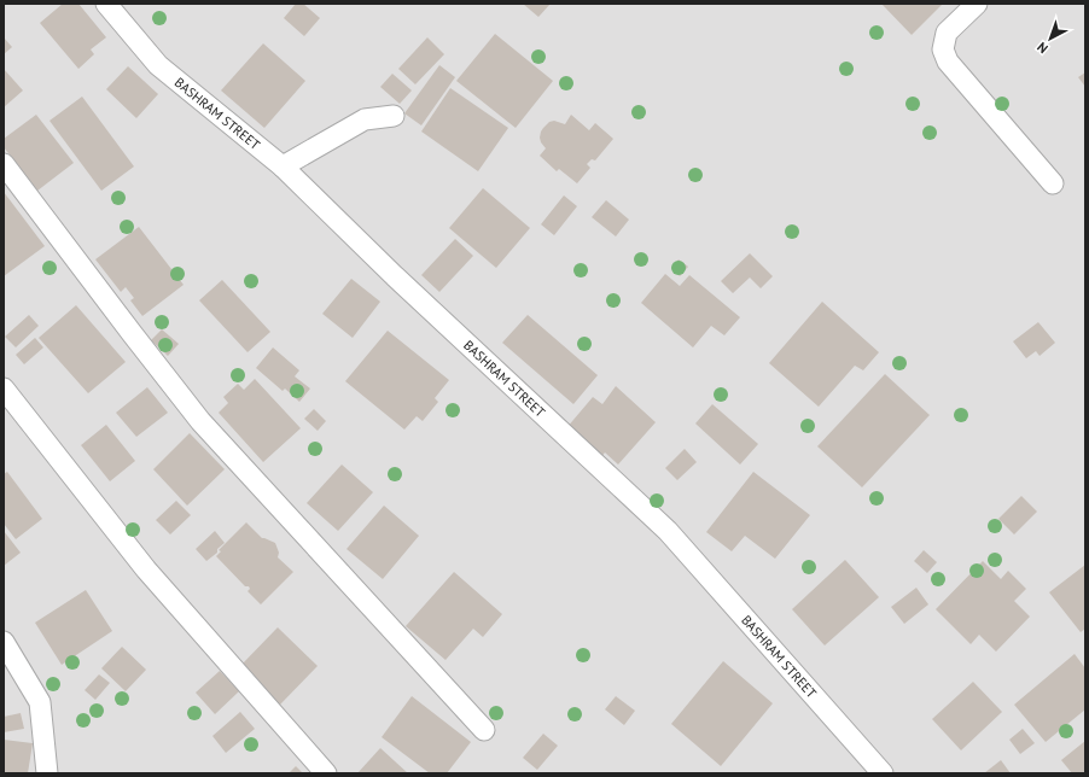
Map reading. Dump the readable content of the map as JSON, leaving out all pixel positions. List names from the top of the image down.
{
  "streets": {
    "street": ["BASHRAM STREET"]
  },
  "north": "bottom left"
}
